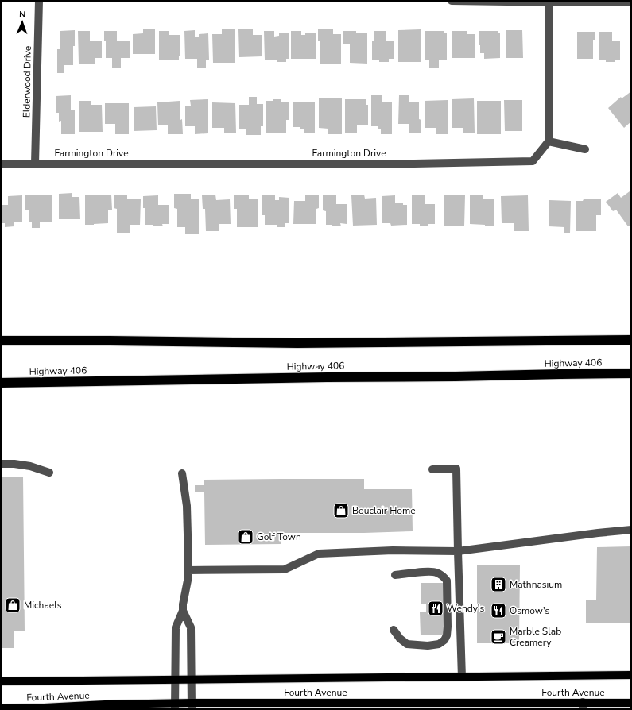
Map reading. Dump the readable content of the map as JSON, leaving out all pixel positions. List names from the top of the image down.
{
  "streets": {
    "highway": ["Highway 406"],
    "main road": ["Fourth Avenue"],
    "street": ["Elderwood Drive", "Farmington Drive"]
  },
  "crossings": [
    ["Elderwood Drive", "Farmington Drive"]
  ],
  "places": {
    "shop": ["Bouclair Home", "Golf Town", "Michaels"],
    "building": ["Mathnasium"],
    "restaurant": ["Wendy's", "Osmow's"],
    "cafe": ["Marble Slab Creamery"]
  },
  "north": "top"
}
